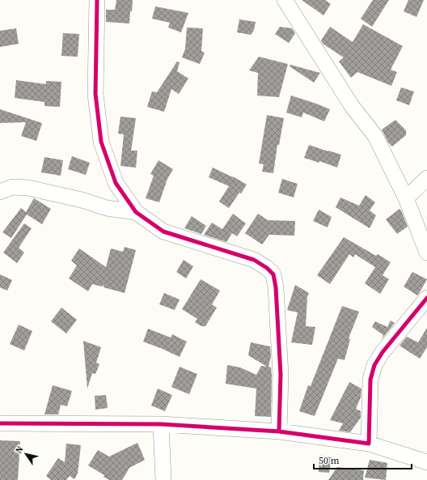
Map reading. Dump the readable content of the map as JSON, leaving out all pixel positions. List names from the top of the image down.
{
  "scale_bar": "50 m",
  "north": "top left"
}
